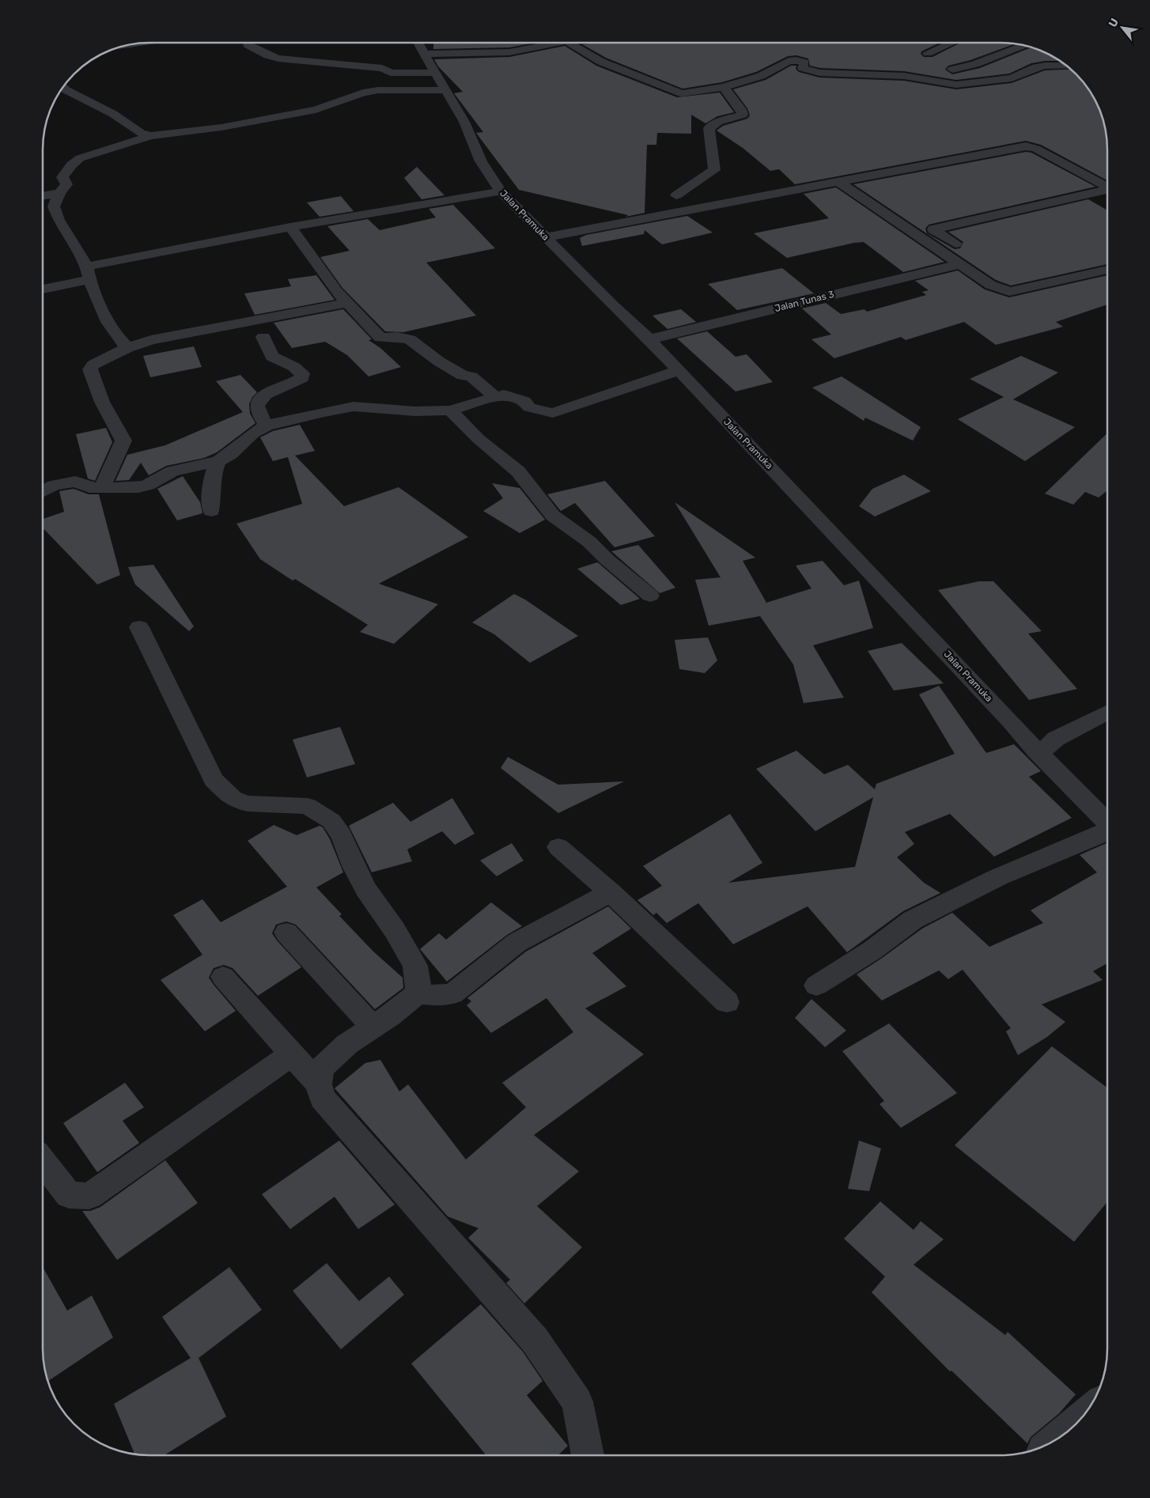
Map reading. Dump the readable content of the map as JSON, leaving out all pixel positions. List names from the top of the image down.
{
  "streets": {
    "street": ["Jalan Pramuka", "Jalan Tunas 3"]
  },
  "crossings": [
    ["Jalan Pramuka", "Jalan Tunas 3"]
  ],
  "north": "top left"
}
